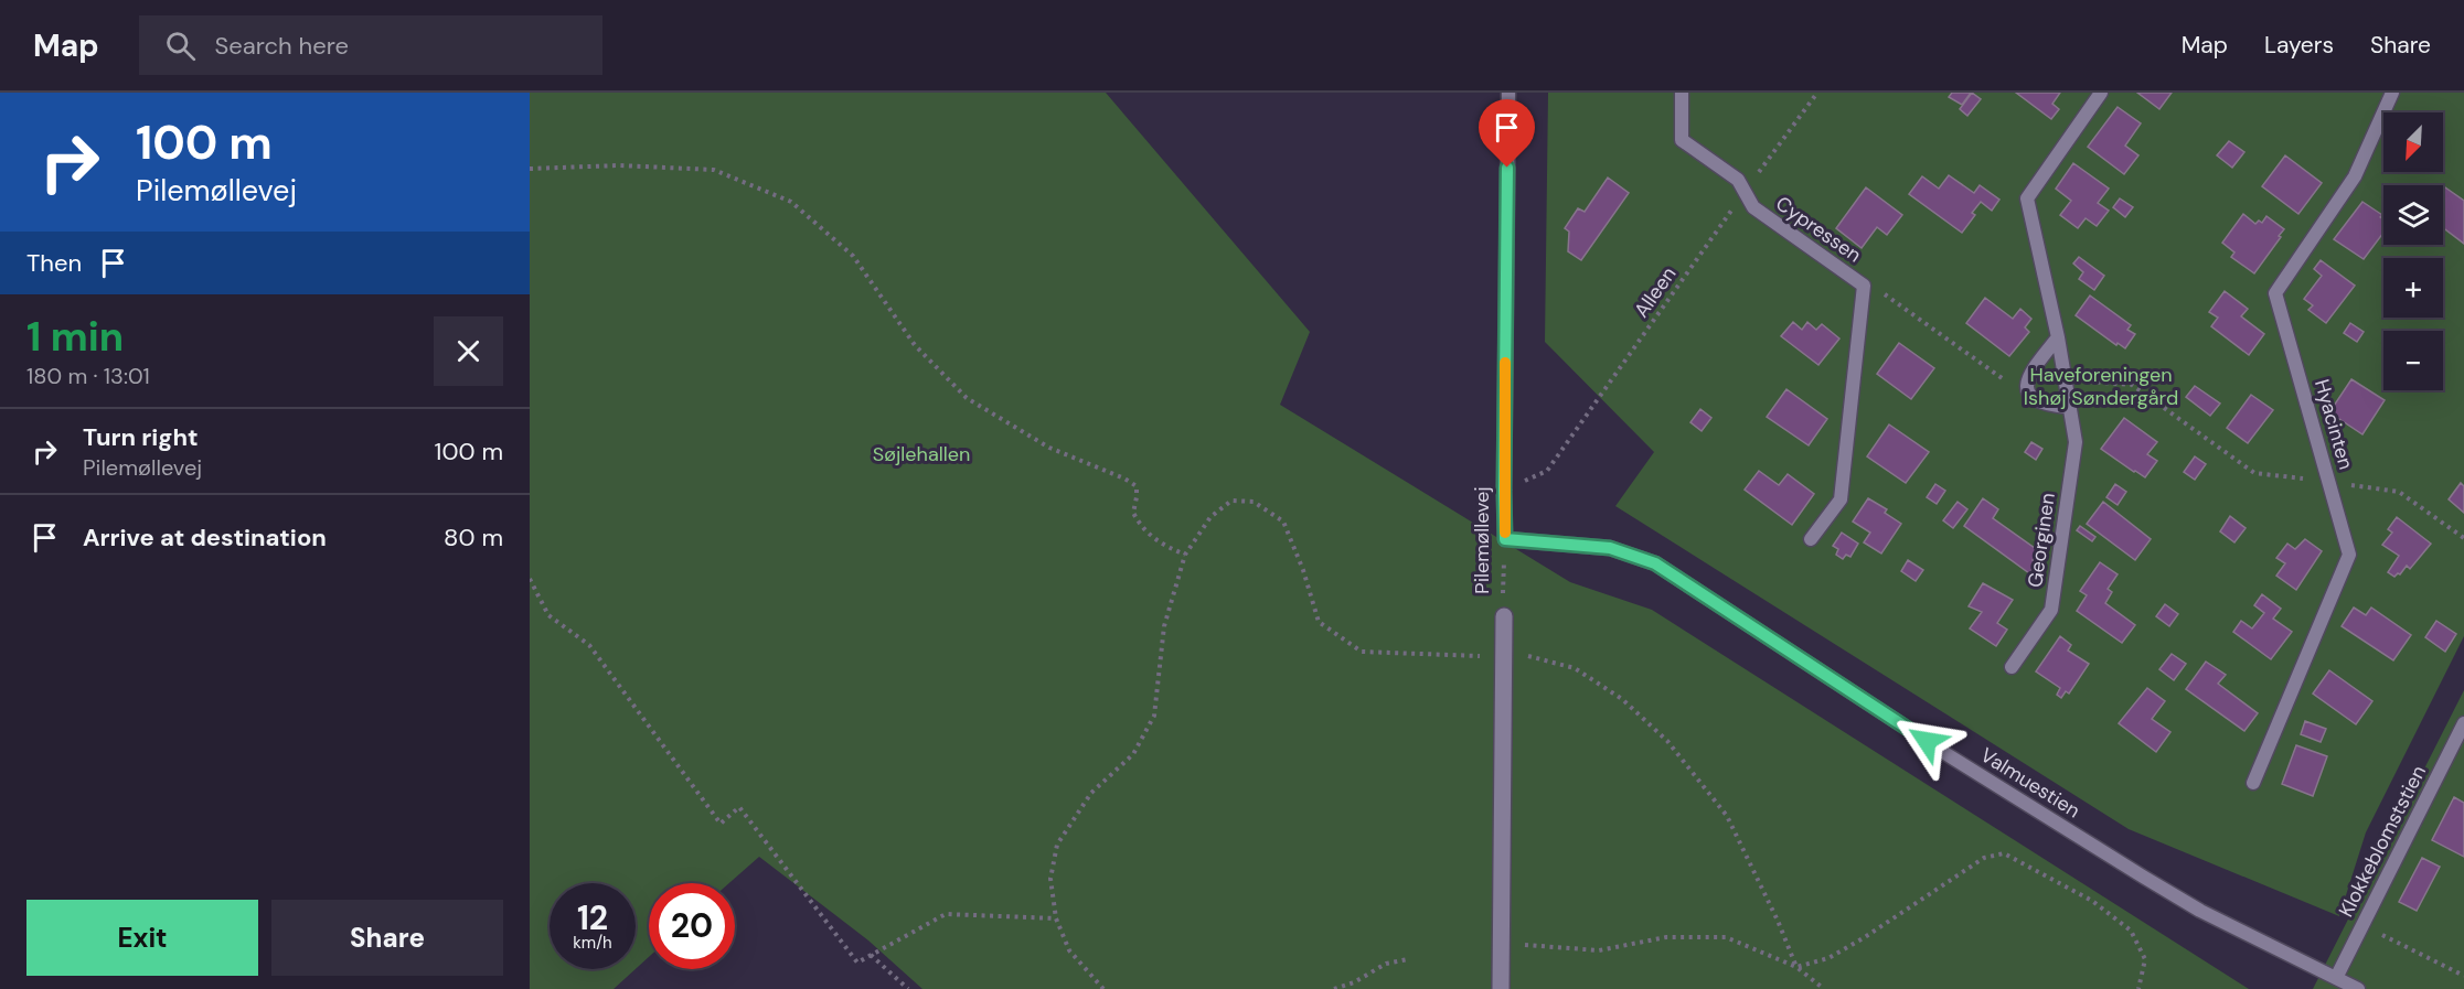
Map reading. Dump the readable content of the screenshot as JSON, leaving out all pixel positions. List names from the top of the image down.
{
  "streets": {
    "street": ["Pilemøllevej"],
    "lane": [
      "Cypressen",
      "Hyacinten",
      "Georginen",
      "Valmuestien",
      "Klokkeblomststien"
    ],
    "path": ["Alleen"]
  },
  "crossings": [
    ["Cypressen", "Alleen"],
    ["Alleen", "Pilemøllevej"],
    ["Pilemøllevej", "Valmuestien"],
    ["Valmuestien", "Klokkeblomststien"]
  ],
  "parks": ["Haveforeningen Ishøj Søndergård", "Søjlehallen"],
  "north": "bottom left",
  "page": {
    "header": "Map",
    "search": "Search here",
    "nav": ["Map", "Layers", "Share"],
    "turn": ["100 m", "Pilemøllevej"],
    "map_buttons": ["+", "−"],
    "then": "Then",
    "heading": ["1 min", "180 m · 13:01"],
    "list": [
      {
        "name": "Turn right",
        "note": "Pilemøllevej",
        "value": "100 m"
      },
      {
        "name": "Arrive at destination",
        "value": "80 m"
      }
    ],
    "speed": "12 km/h",
    "limit": "20",
    "buttons": ["Exit", "Share"]
  }
}
